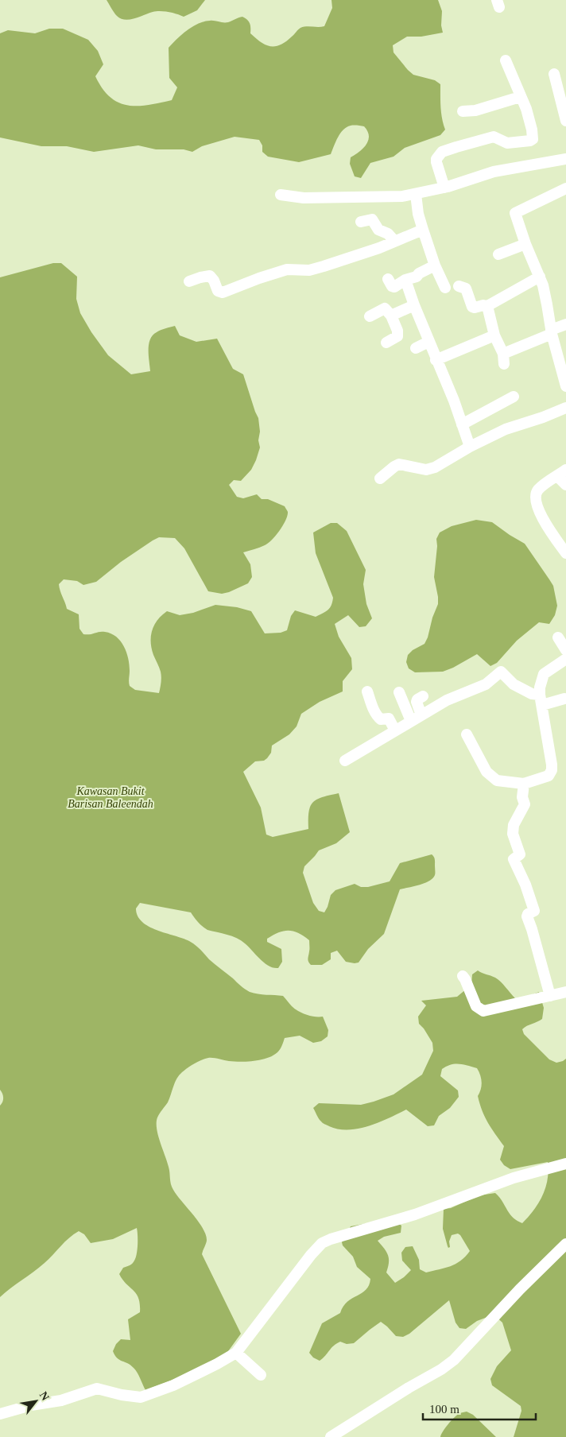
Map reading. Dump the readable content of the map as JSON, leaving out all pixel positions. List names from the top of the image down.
{
  "parks": ["Kawasan Bukit Barisan Baleendah"],
  "scale_bar": "100 m",
  "north": "top right"
}
